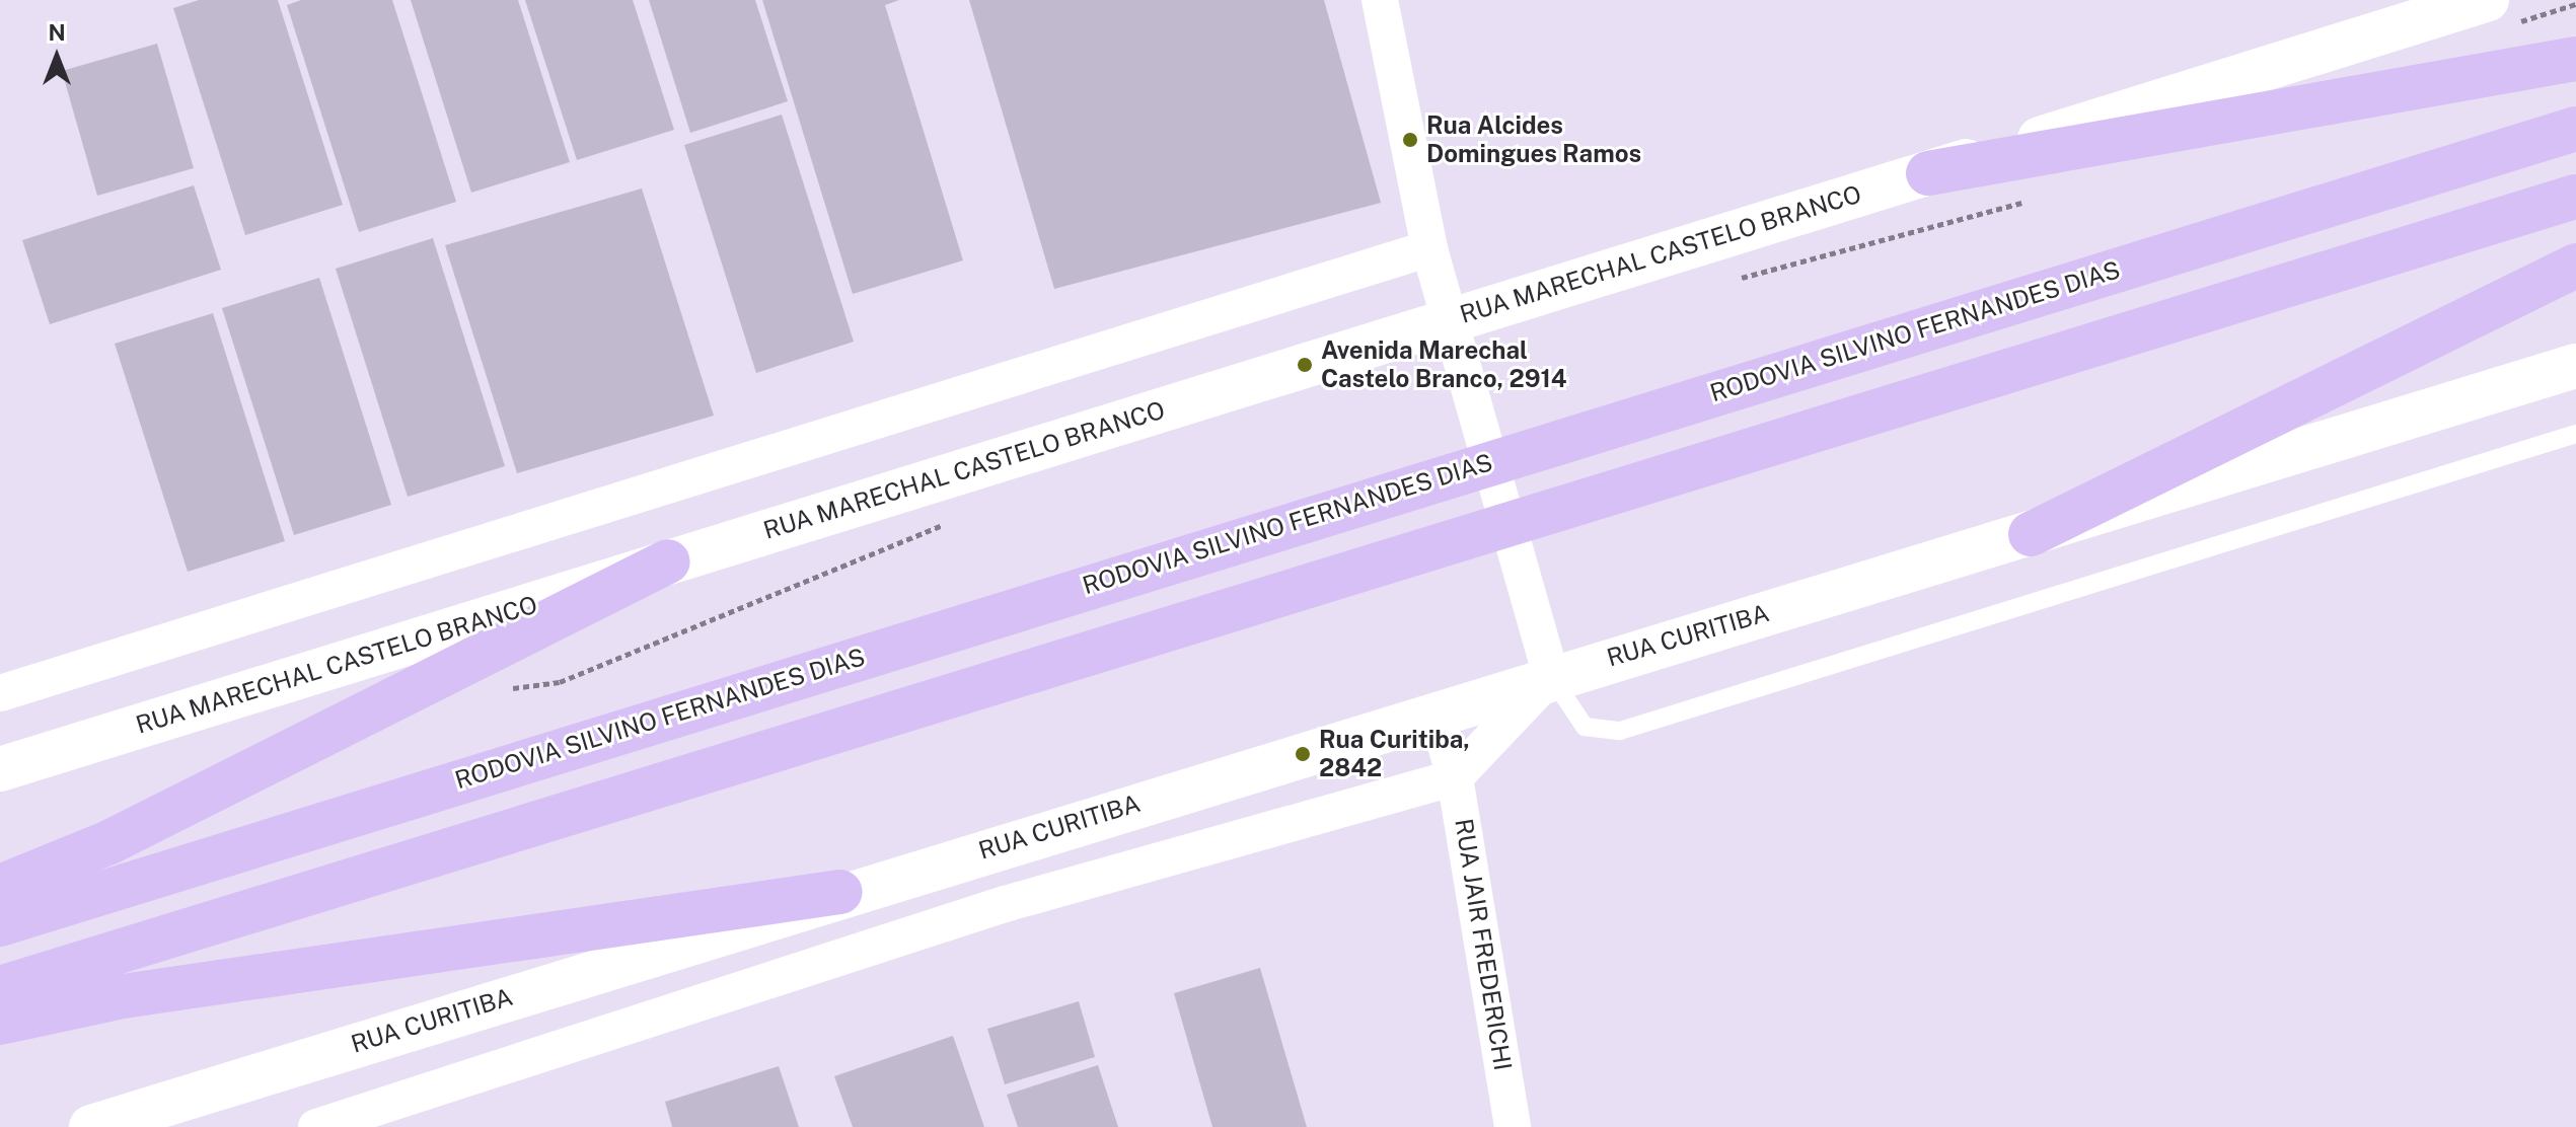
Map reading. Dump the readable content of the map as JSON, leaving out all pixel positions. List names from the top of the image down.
{
  "streets": {
    "highway": ["RODOVIA SILVINO FERNANDES DIAS"],
    "street": ["RUA MARECHAL CASTELO BRANCO", "RUA CURITIBA", "RUA JAIR FREDERICHI"]
  },
  "crossings": [
    ["RUA CURITIBA", "RUA JAIR FREDERICHI"]
  ],
  "places": ["Rua Alcides Domingues Ramos", "Avenida Marechal Castelo Branco, 2914", "Rua Curitiba, 2842"],
  "north": "top"
}
